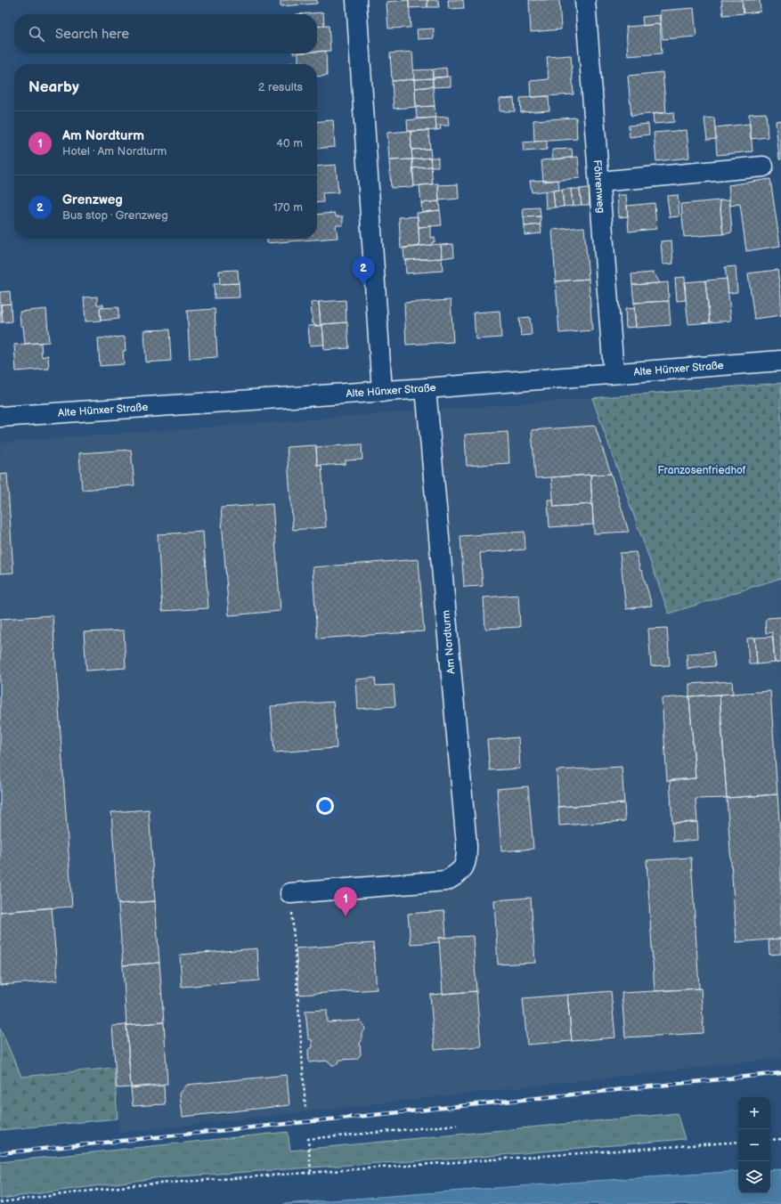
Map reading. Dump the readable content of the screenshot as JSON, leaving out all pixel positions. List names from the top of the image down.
{
  "streets": {
    "street": ["Föhrenweg", "Alte Hünxer Straße", "Am Nordturm"]
  },
  "crossings": [
    ["Föhrenweg", "Alte Hünxer Straße"],
    ["Alte Hünxer Straße", "Am Nordturm"]
  ],
  "parks": ["Franzosenfriedhof"],
  "page": {
    "search": "Search here",
    "heading": ["Nearby", "2 results"],
    "list": [
      {
        "mark": "1",
        "name": "Am Nordturm",
        "note": "Hotel · Am Nordturm",
        "value": "40 m"
      },
      {
        "mark": "2",
        "name": "Grenzweg",
        "note": "Bus stop · Grenzweg",
        "value": "170 m"
      }
    ],
    "pins": ["2", "1"],
    "map_buttons": ["+", "−"]
  }
}
